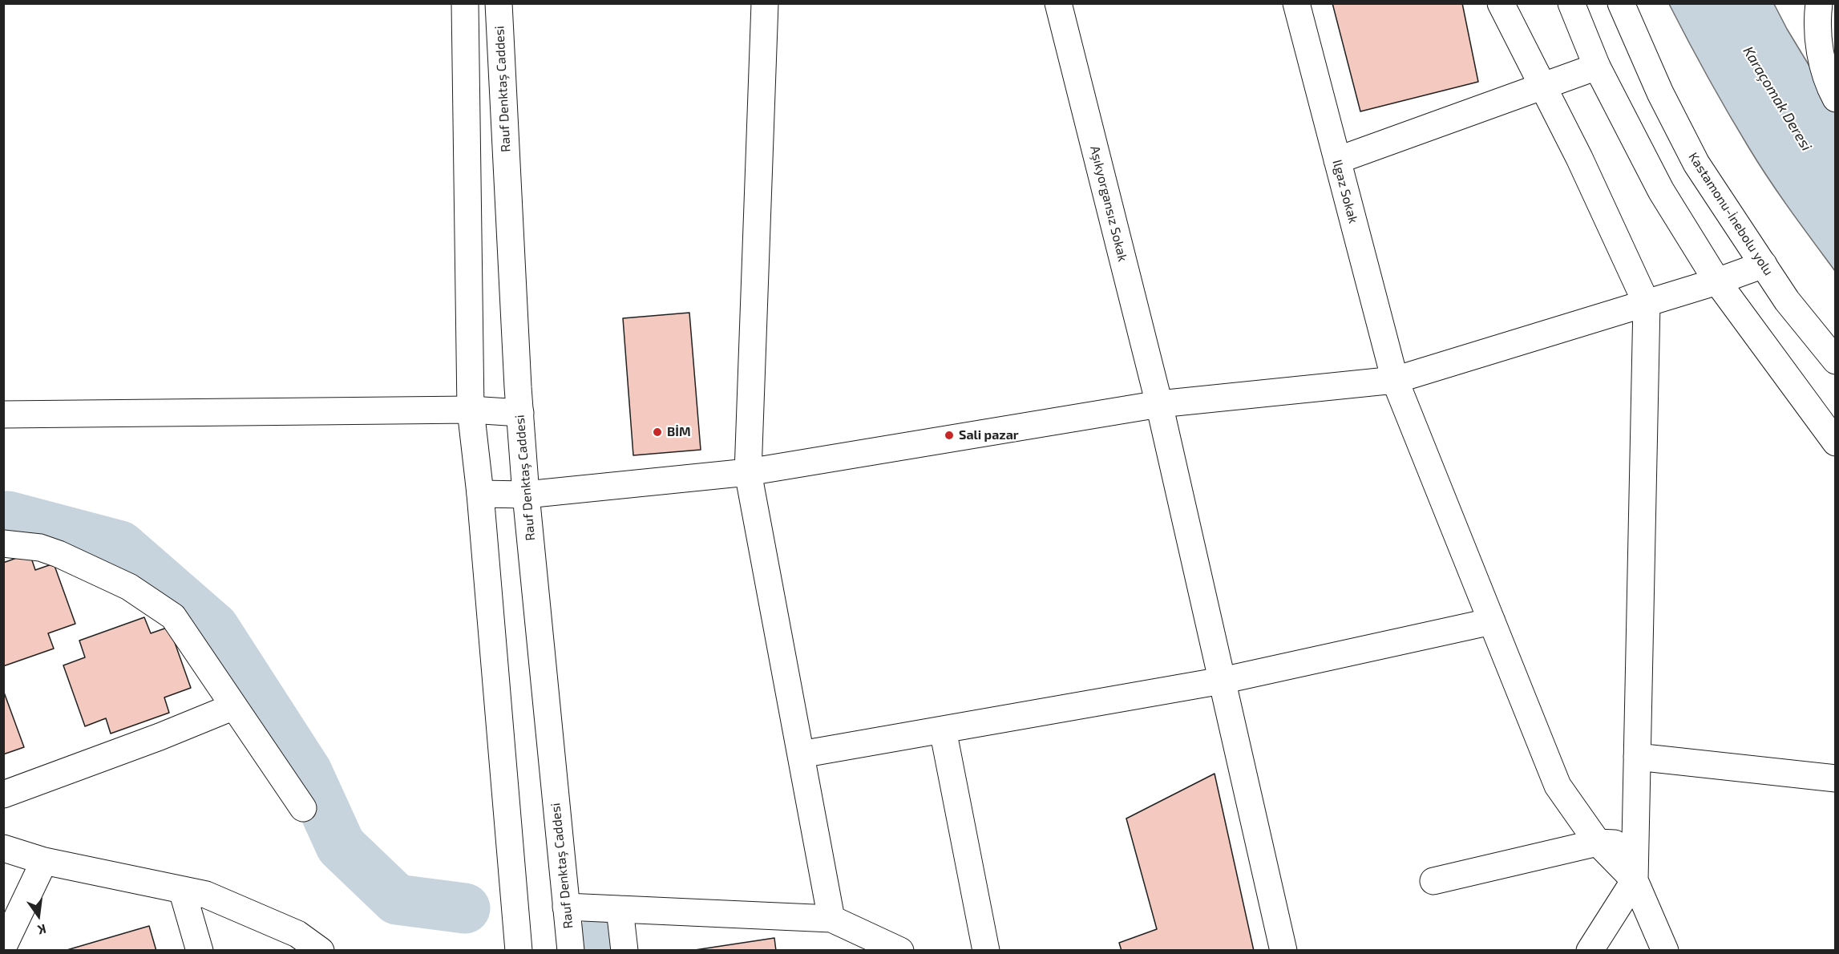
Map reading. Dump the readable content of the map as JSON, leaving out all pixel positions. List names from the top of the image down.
{
  "streets": {
    "street": [
      "Rauf Denktaş Caddesi",
      "Ilgaz Sokak",
      "Aşıkyorgansız Sokak",
      "Kastamonu-İnebolu yolu"
    ]
  },
  "water": ["Karaçomak Deresi"],
  "places": ["BİM", "Sali pazar"],
  "north": "bottom"
}
